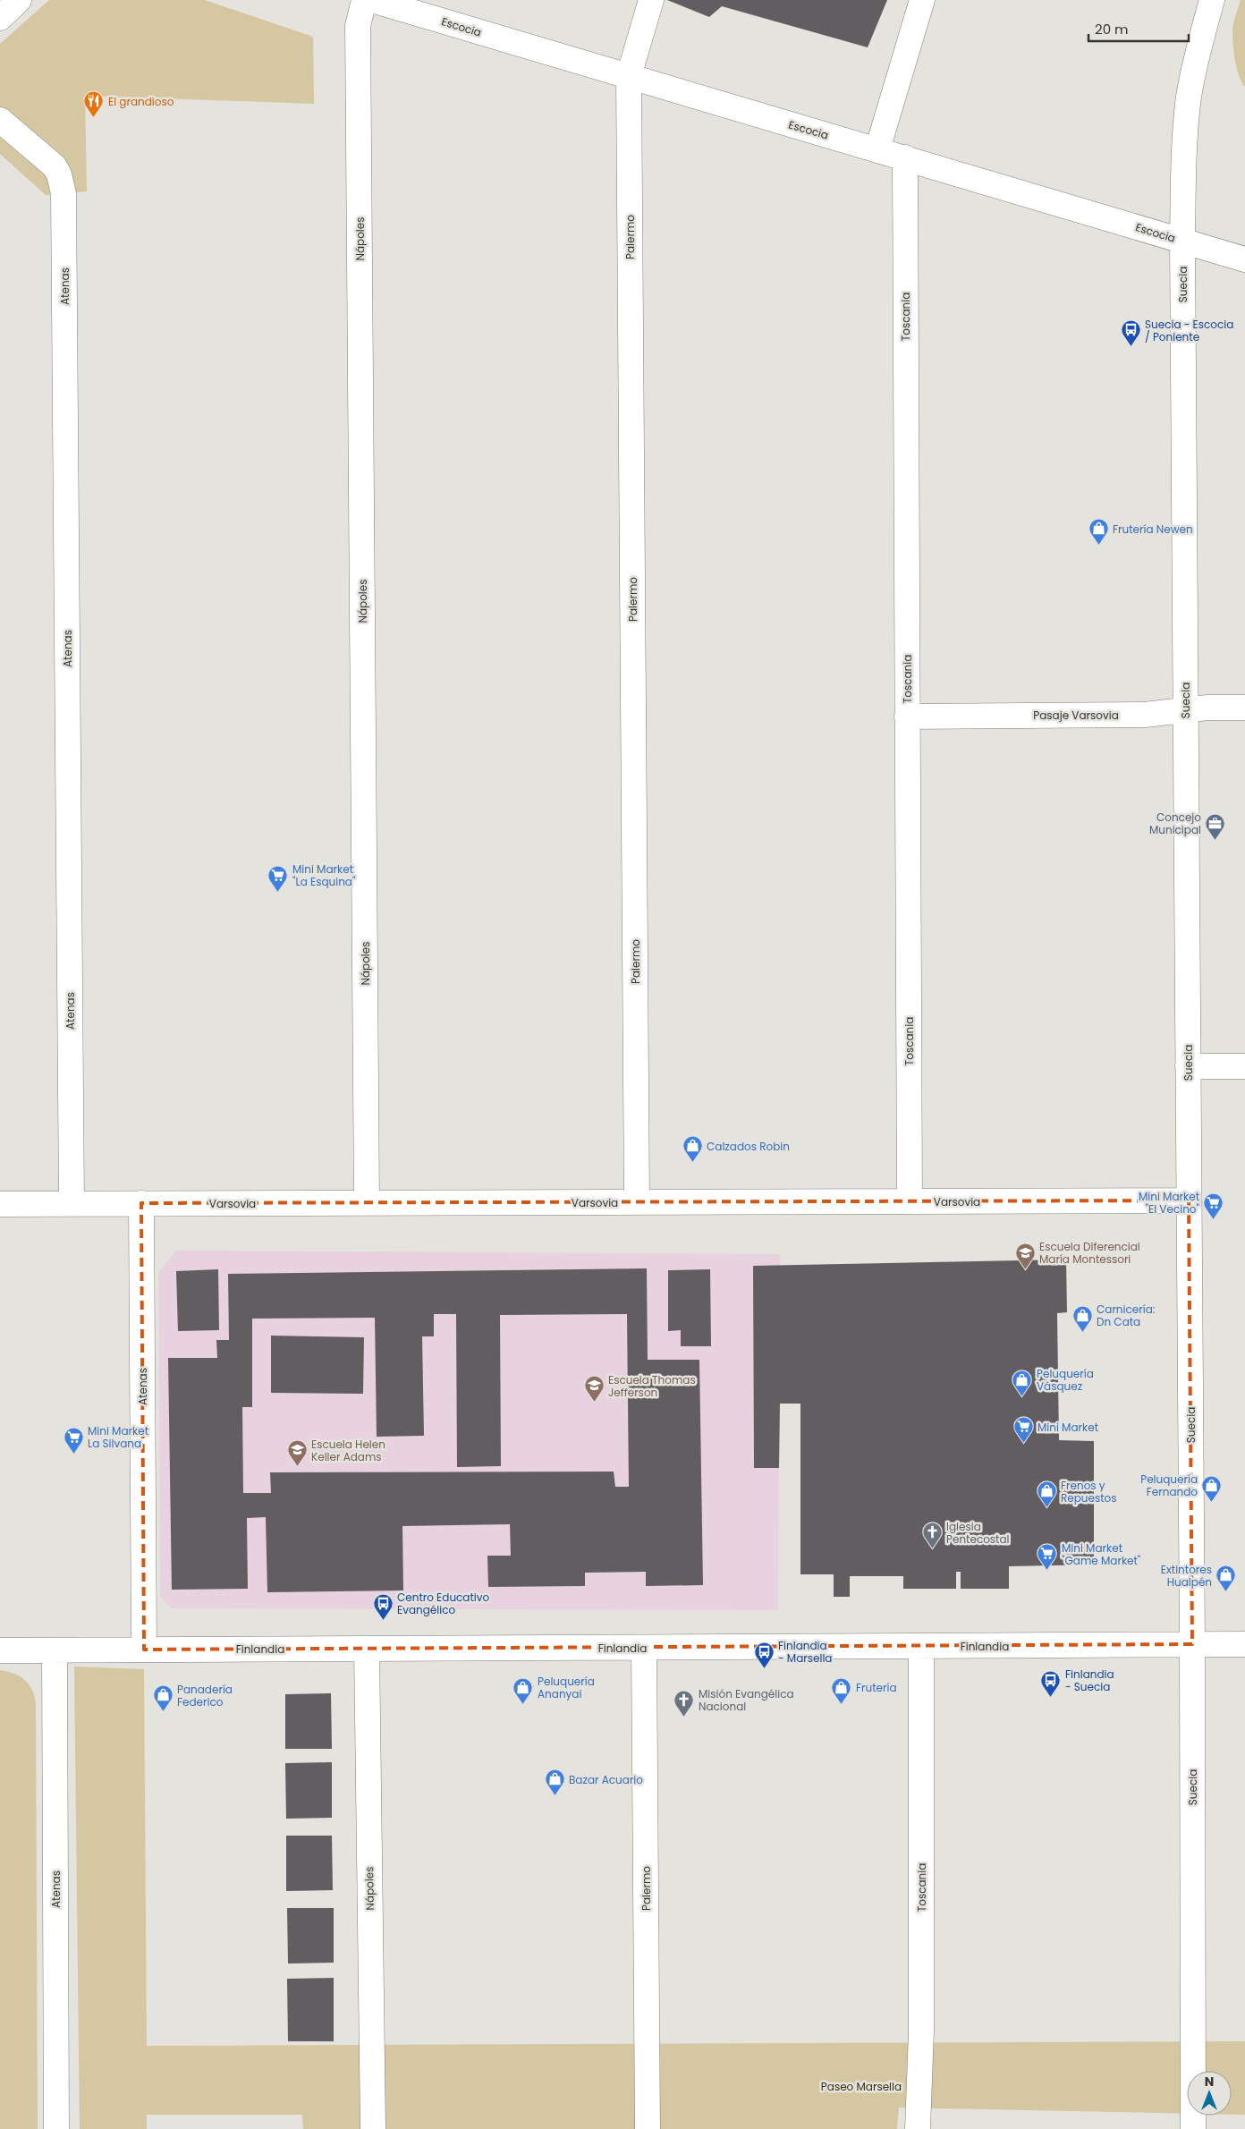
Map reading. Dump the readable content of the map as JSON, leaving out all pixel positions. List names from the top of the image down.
{
  "streets": {
    "street": [
      "Escocia",
      "Palermo",
      "Nápoles",
      "Suecia",
      "Atenas",
      "Toscania",
      "Pasaje Varsovia",
      "Varsovia",
      "Finlandia"
    ]
  },
  "crossings": [
    ["Escocia", "Palermo"],
    ["Escocia", "Suecia"],
    ["Escocia", "Toscania"],
    ["Palermo", "Varsovia"],
    ["Palermo", "Finlandia"],
    ["Nápoles", "Varsovia"],
    ["Nápoles", "Finlandia"],
    ["Suecia", "Pasaje Varsovia"],
    ["Suecia", "Varsovia"],
    ["Suecia", "Finlandia"],
    ["Atenas", "Varsovia"],
    ["Atenas", "Finlandia"],
    ["Toscania", "Pasaje Varsovia"],
    ["Toscania", "Varsovia"],
    ["Toscania", "Finlandia"]
  ],
  "parks": ["Paseo Marsella"],
  "places": {
    "restaurant": ["El grandioso"],
    "bus stop": [
      "Suecia - Escocia / Poniente",
      "Centro Educativo Evangélico",
      "Finlandia - Marsella",
      "Finlandia - Suecia"
    ],
    "shop": [
      "Frutería Newen",
      "Calzados Robin",
      "Carnicería: Dn Cata",
      "Peluquería Vásquez",
      "Peluquería Fernando",
      "Frenos y Repuestos",
      "Extintores Hualpén",
      "Peluquería Ananyai",
      "Frutería",
      "Panadería Federico",
      "Bazar Acuario"
    ],
    "office": ["Concejo Municipal"],
    "supermarket": [
      "Mini Market \"La Esquina\"",
      "Mini Market \"El Vecino\"",
      "Mini Market",
      "Mini Market La Silvana",
      "Mini Market \"Game Market\""
    ],
    "school or university": ["Escuela Diferencial María Montessori", "Escuela Thomas Jefferson", "Escuela Helen Keller Adams"],
    "church": ["Iglesia Pentecostal", "Misión Evangélica Nacional"]
  },
  "scale_bar": "20 m",
  "north": "top"
}
